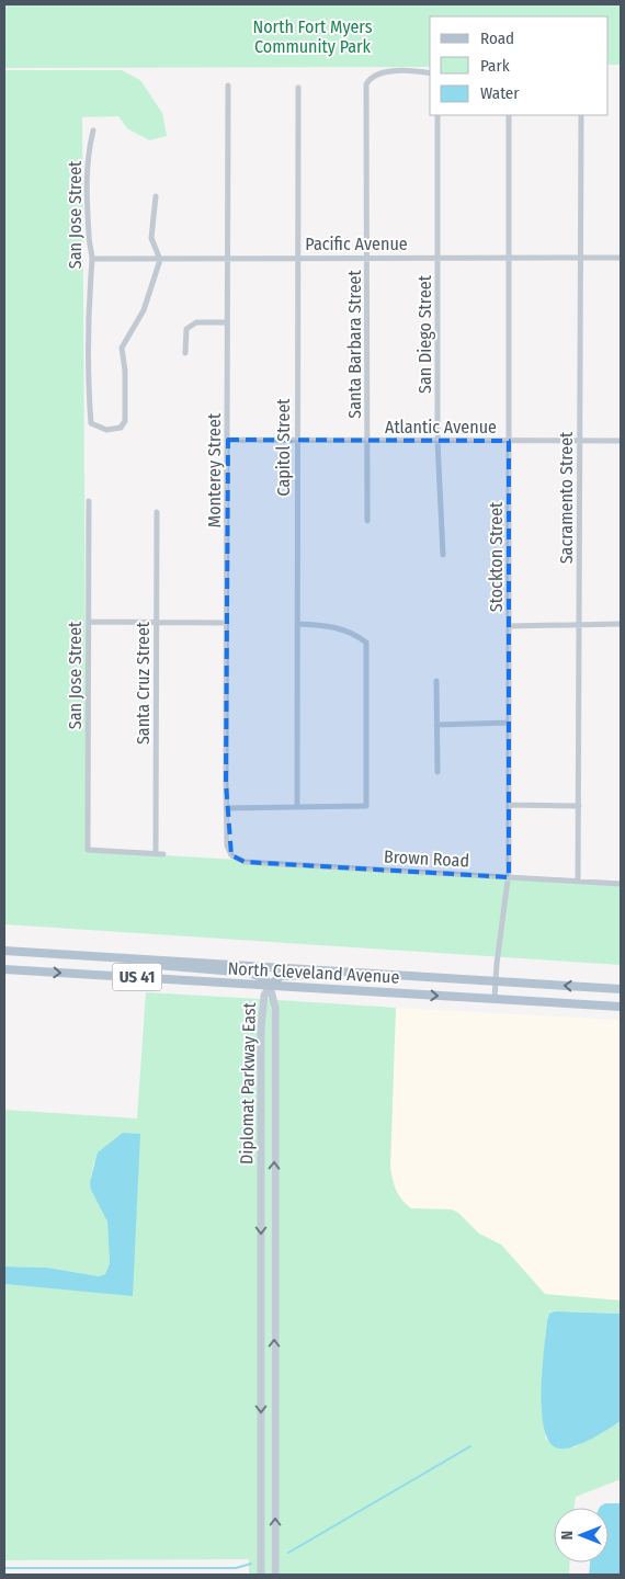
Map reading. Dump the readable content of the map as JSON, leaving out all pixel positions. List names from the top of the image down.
{
  "streets": {
    "main road": ["North Cleveland Avenue", "US 41", "Diplomat Parkway East"],
    "street": [
      "San Jose Street",
      "Pacific Avenue",
      "San Diego Street",
      "Santa Barbara Street",
      "Atlantic Avenue",
      "Capitol Street",
      "Monterey Street",
      "Sacramento Street",
      "Stockton Street",
      "Santa Cruz Street",
      "Brown Road"
    ]
  },
  "crossings": [
    ["San Jose Street", "Pacific Avenue"],
    ["San Jose Street", "Santa Cruz Street"],
    ["Pacific Avenue", "San Diego Street"],
    ["Pacific Avenue", "Santa Barbara Street"],
    ["Pacific Avenue", "Capitol Street"],
    ["Pacific Avenue", "Monterey Street"],
    ["Pacific Avenue", "Sacramento Street"],
    ["Pacific Avenue", "Stockton Street"],
    ["San Diego Street", "Atlantic Avenue"],
    ["Santa Barbara Street", "Atlantic Avenue"],
    ["Atlantic Avenue", "Capitol Street"],
    ["Atlantic Avenue", "Monterey Street"],
    ["Atlantic Avenue", "Sacramento Street"],
    ["Atlantic Avenue", "Stockton Street"],
    ["Monterey Street", "Brown Road"],
    ["Sacramento Street", "Brown Road"],
    ["Stockton Street", "Brown Road"],
    ["Stockton Street", "North Cleveland Avenue"],
    ["North Cleveland Avenue", "Diplomat Parkway East"]
  ],
  "parks": ["North Fort Myers Community Park"],
  "legend": ["Road", "Park", "Water"],
  "north": "left"
}
